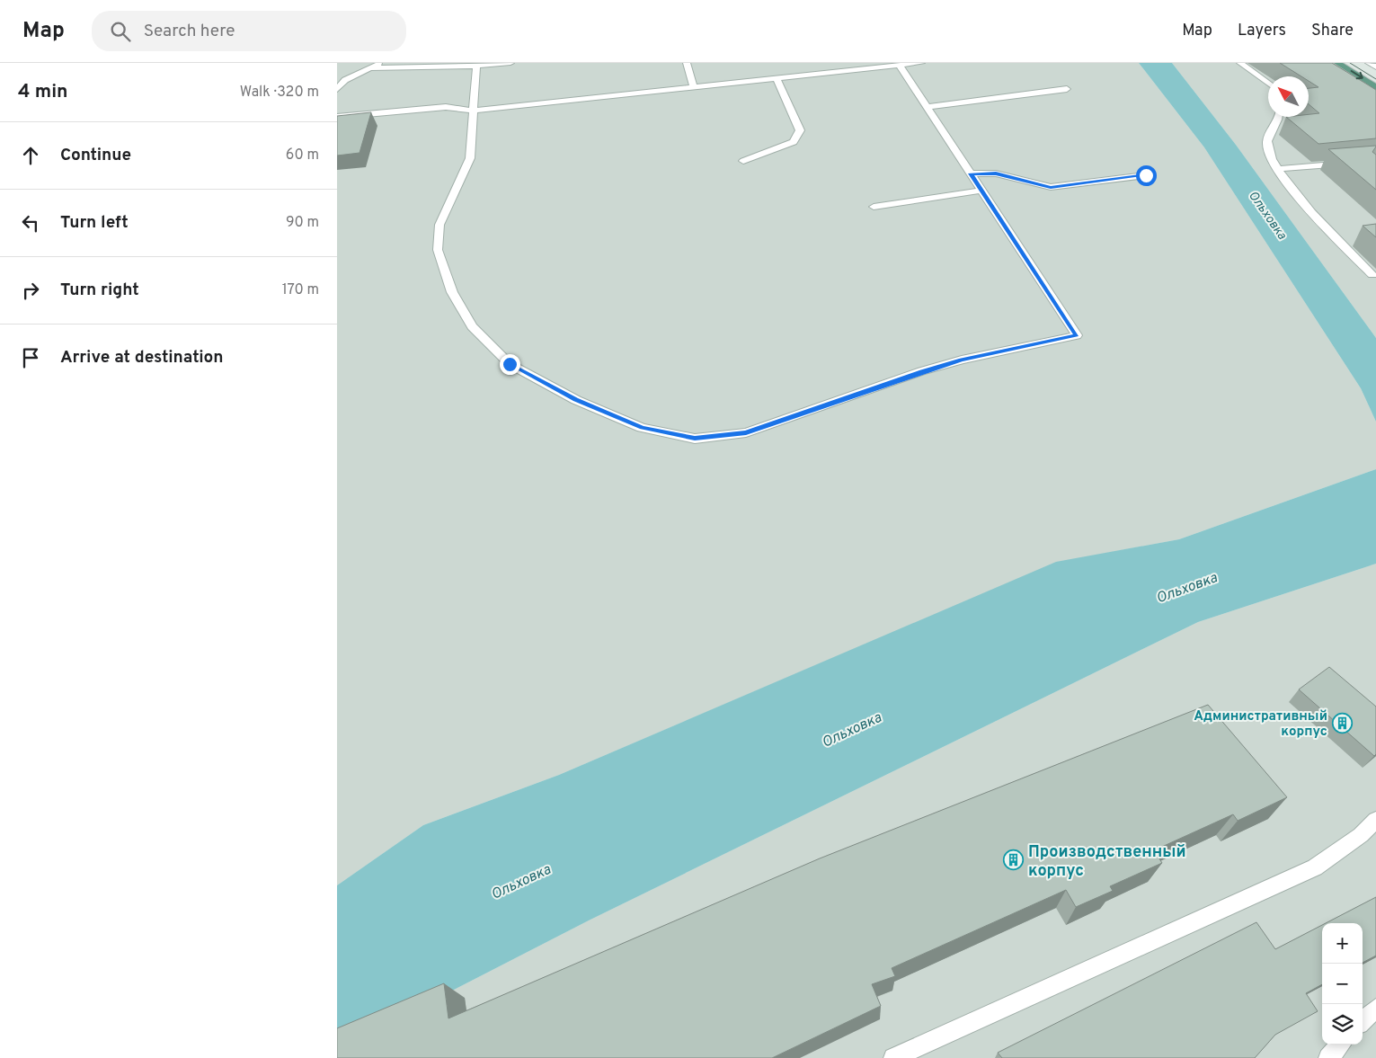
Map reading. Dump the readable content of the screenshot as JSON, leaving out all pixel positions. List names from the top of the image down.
{
  "water": ["Ольховка"],
  "places": {
    "building": ["Административный корпус", "Производственный корпус"]
  },
  "north": "top left",
  "page": {
    "header": "Map",
    "search": "Search here",
    "nav": ["Map", "Layers", "Share"],
    "heading": ["4 min", "Walk · 320 m"],
    "list": [
      ["Continue", "60 m"],
      ["Turn left", "90 m"],
      ["Turn right", "170 m"],
      "Arrive at destination"
    ],
    "map_buttons": ["+", "−"]
  }
}
